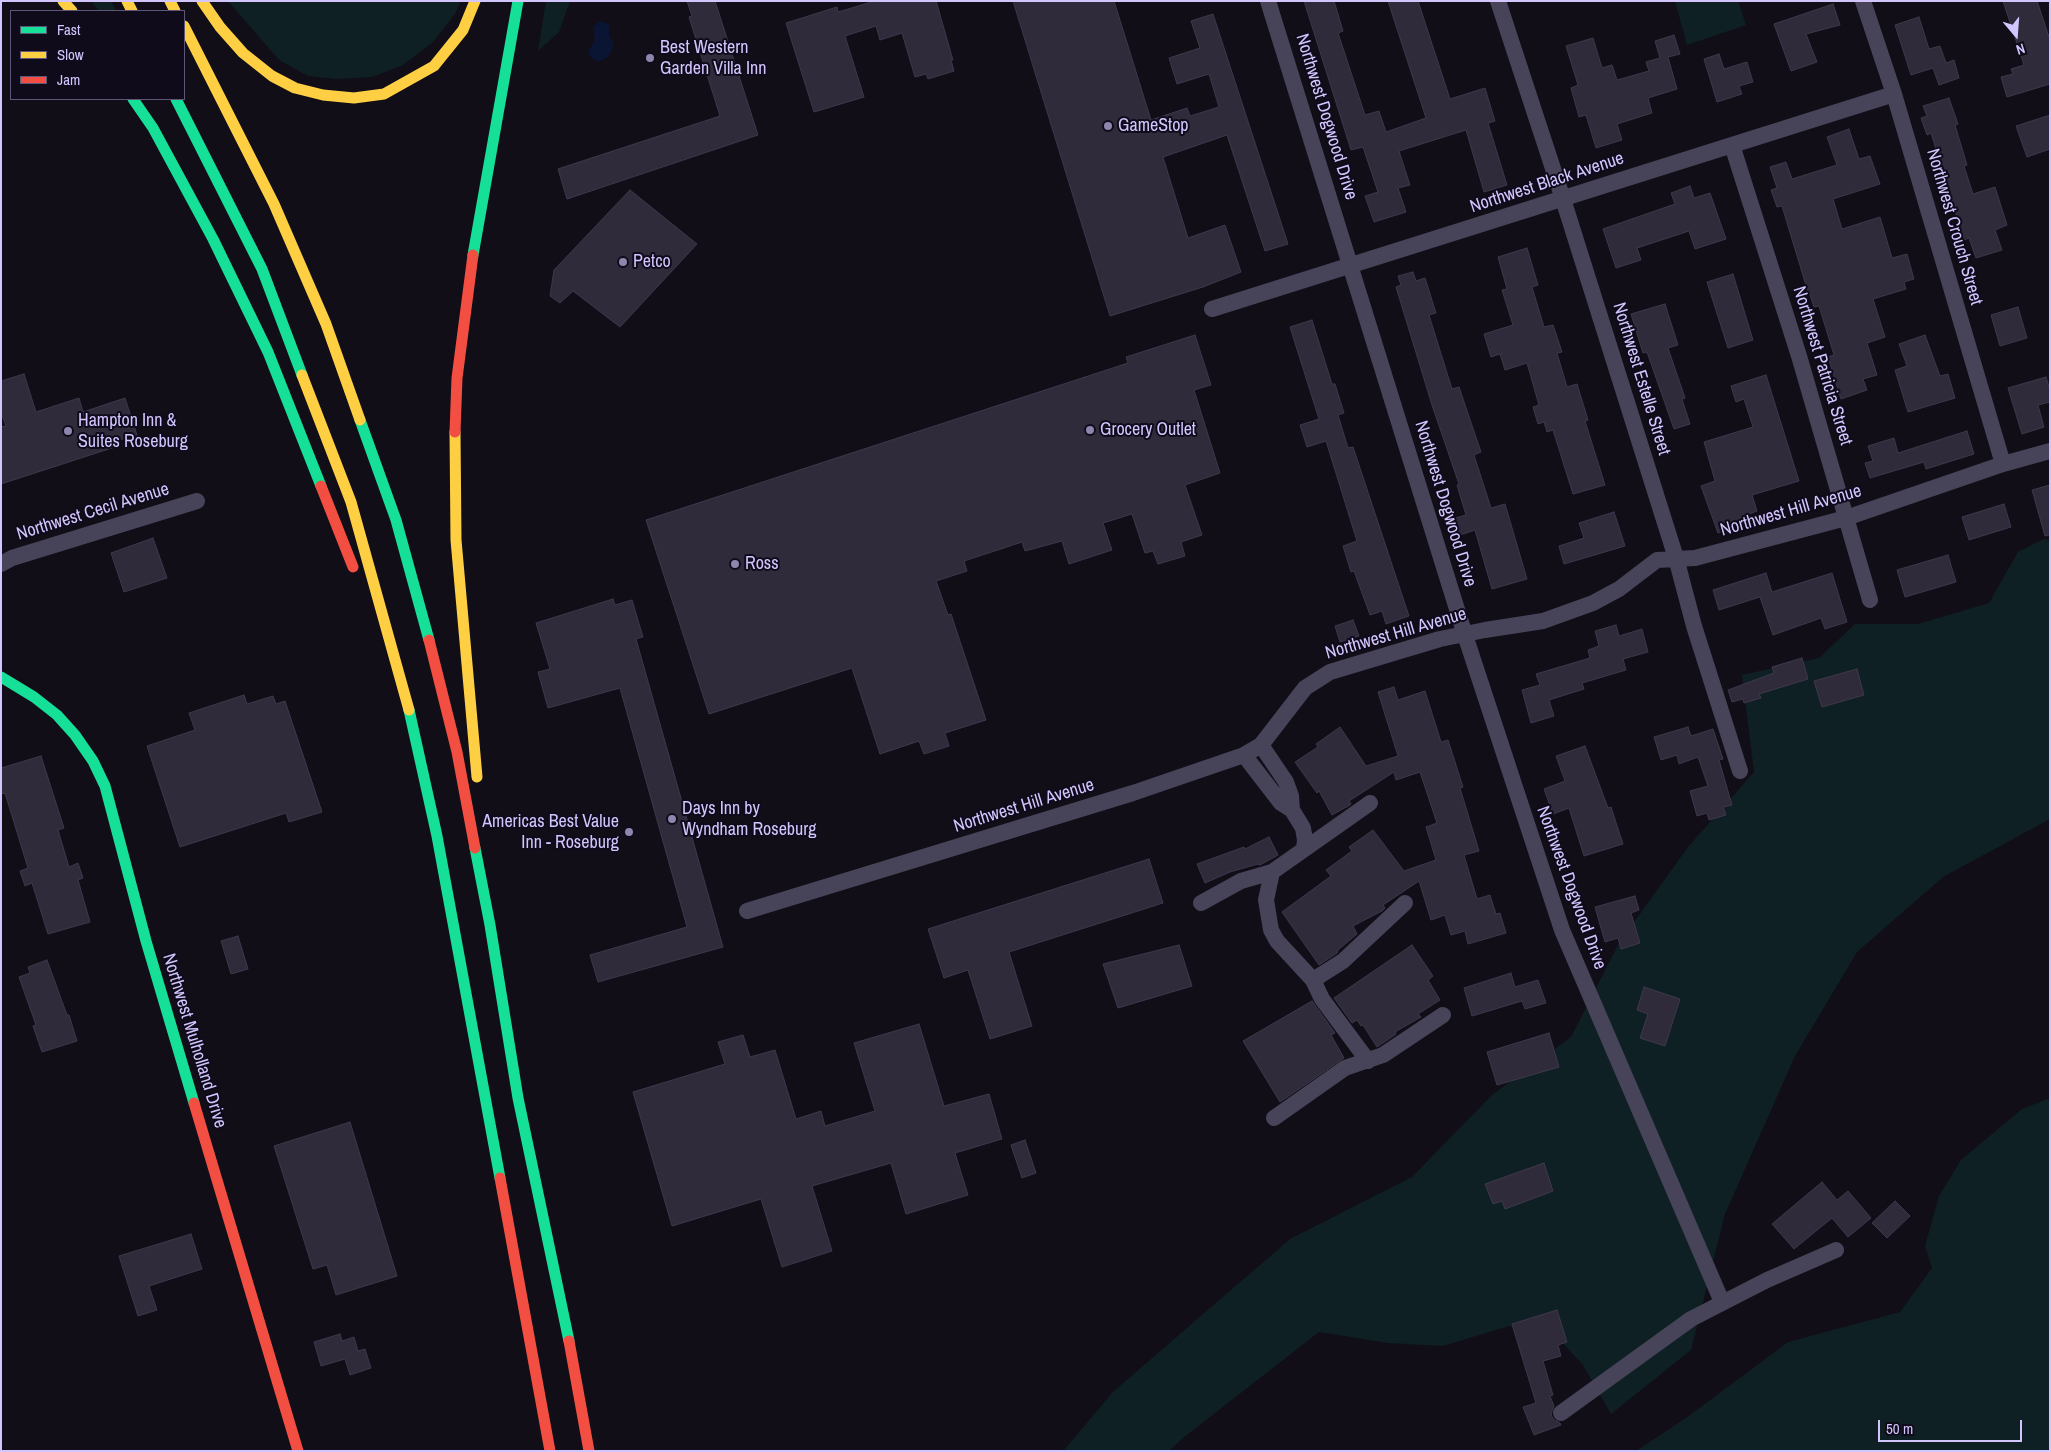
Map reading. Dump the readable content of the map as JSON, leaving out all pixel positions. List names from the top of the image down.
{
  "streets": {
    "main road": ["Northwest Mulholland Drive"],
    "street": [
      "Northwest Dogwood Drive",
      "Northwest Black Avenue",
      "Northwest Crouch Street",
      "Northwest Patricia Street",
      "Northwest Estelle Street",
      "Northwest Hill Avenue",
      "Northwest Cecil Avenue"
    ]
  },
  "crossings": [
    ["Northwest Dogwood Drive", "Northwest Black Avenue"],
    ["Northwest Dogwood Drive", "Northwest Hill Avenue"],
    ["Northwest Black Avenue", "Northwest Crouch Street"],
    ["Northwest Black Avenue", "Northwest Patricia Street"],
    ["Northwest Black Avenue", "Northwest Estelle Street"],
    ["Northwest Crouch Street", "Northwest Hill Avenue"],
    ["Northwest Patricia Street", "Northwest Hill Avenue"],
    ["Northwest Estelle Street", "Northwest Hill Avenue"]
  ],
  "places": [
    "Best Western Garden Villa Inn",
    "GameStop",
    "Petco",
    "Grocery Outlet",
    "Hampton Inn & Suites Roseburg",
    "Ross",
    "Days Inn by Wyndham Roseburg",
    "Americas Best Value Inn - Roseburg"
  ],
  "legend": ["Fast", "Slow", "Jam"],
  "scale_bar": "50 m",
  "north": "bottom"
}
